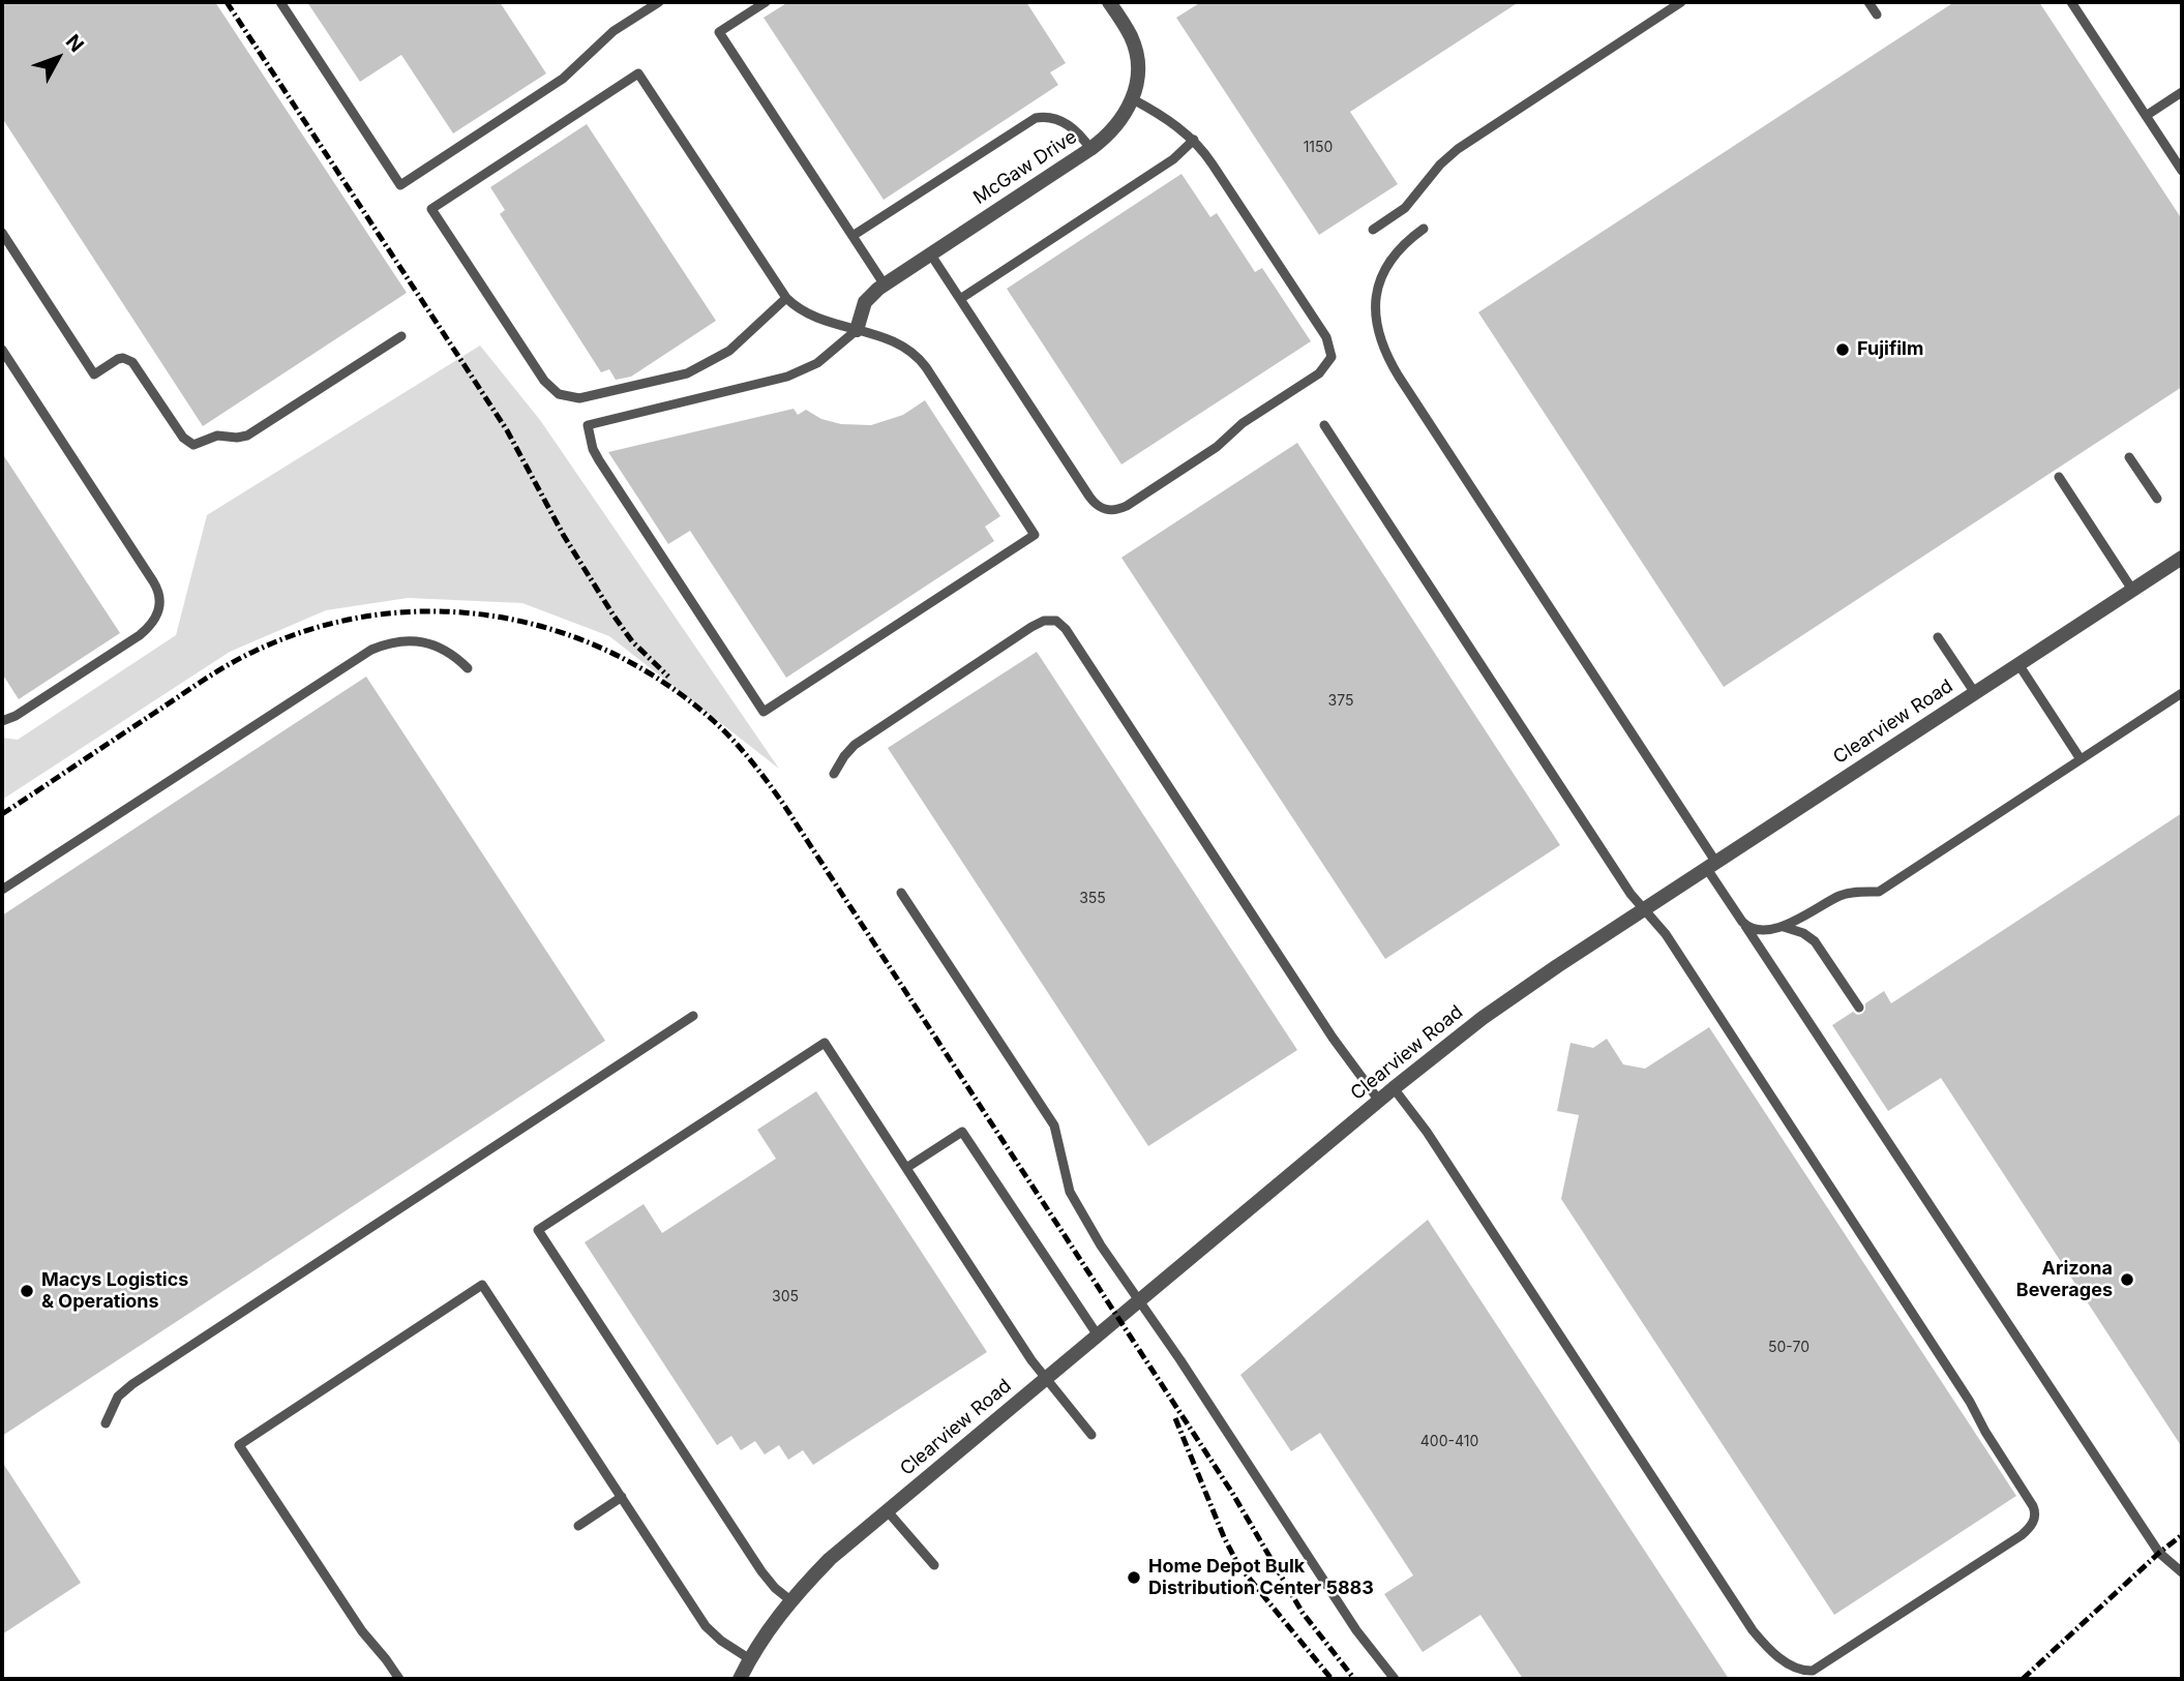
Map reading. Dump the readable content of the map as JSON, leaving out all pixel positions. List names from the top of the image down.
{
  "streets": {
    "street": ["McGaw Drive", "Clearview Road"]
  },
  "places": [
    "Fujifilm",
    "Arizona Beverages",
    "Macys Logistics & Operations",
    "Home Depot Bulk Distribution Center 5883"
  ],
  "house_numbers": [
    "1150",
    "375",
    "355",
    "305",
    "50-70",
    "400-410"
  ],
  "north": "top right"
}
